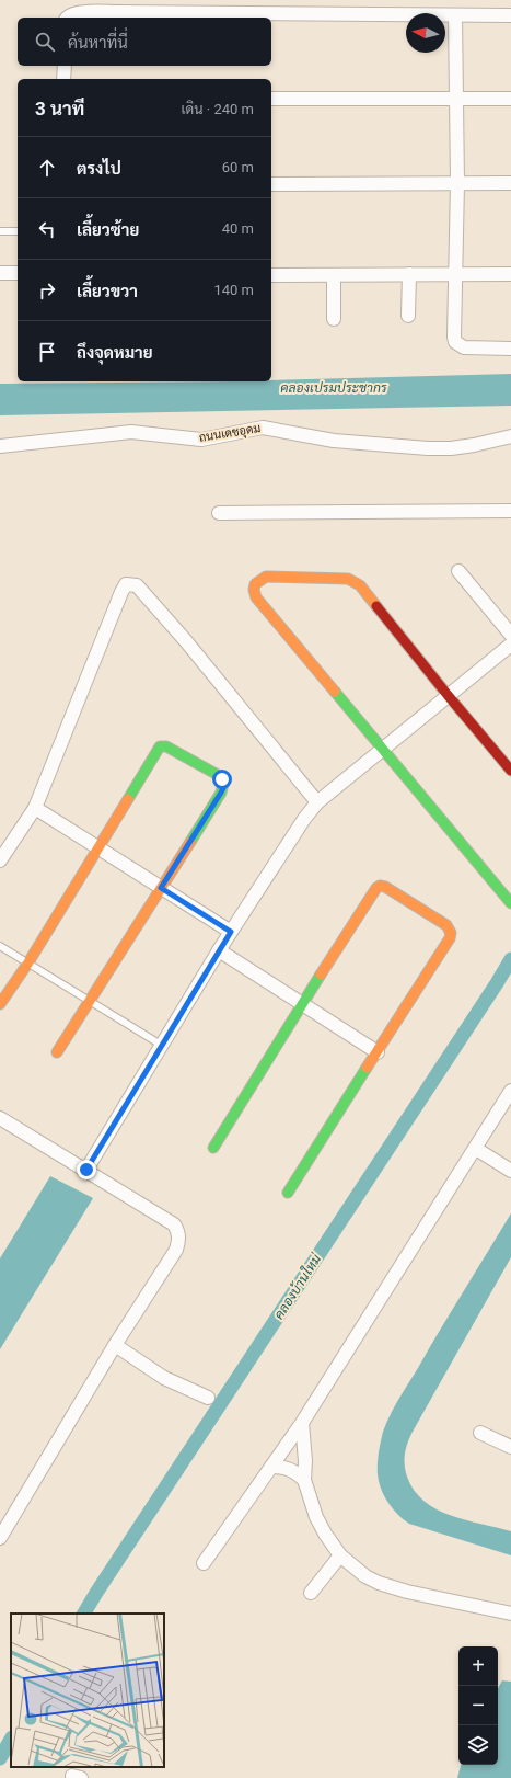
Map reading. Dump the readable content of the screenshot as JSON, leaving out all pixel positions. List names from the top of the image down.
{
  "streets": {
    "street": ["ถนนเดชอุดม"]
  },
  "water": ["คลองเปรมประชากร", "คลองบ้านใหม่"],
  "north": "left",
  "page": {
    "search": "ค้นหาที่นี่",
    "heading": ["3 นาที", "เดิน · 240 m"],
    "list": [
      ["ตรงไป", "60 m"],
      ["เลี้ยวซ้าย", "40 m"],
      ["เลี้ยวขวา", "140 m"],
      "ถึงจุดหมาย"
    ],
    "map_buttons": ["+", "−"]
  }
}
